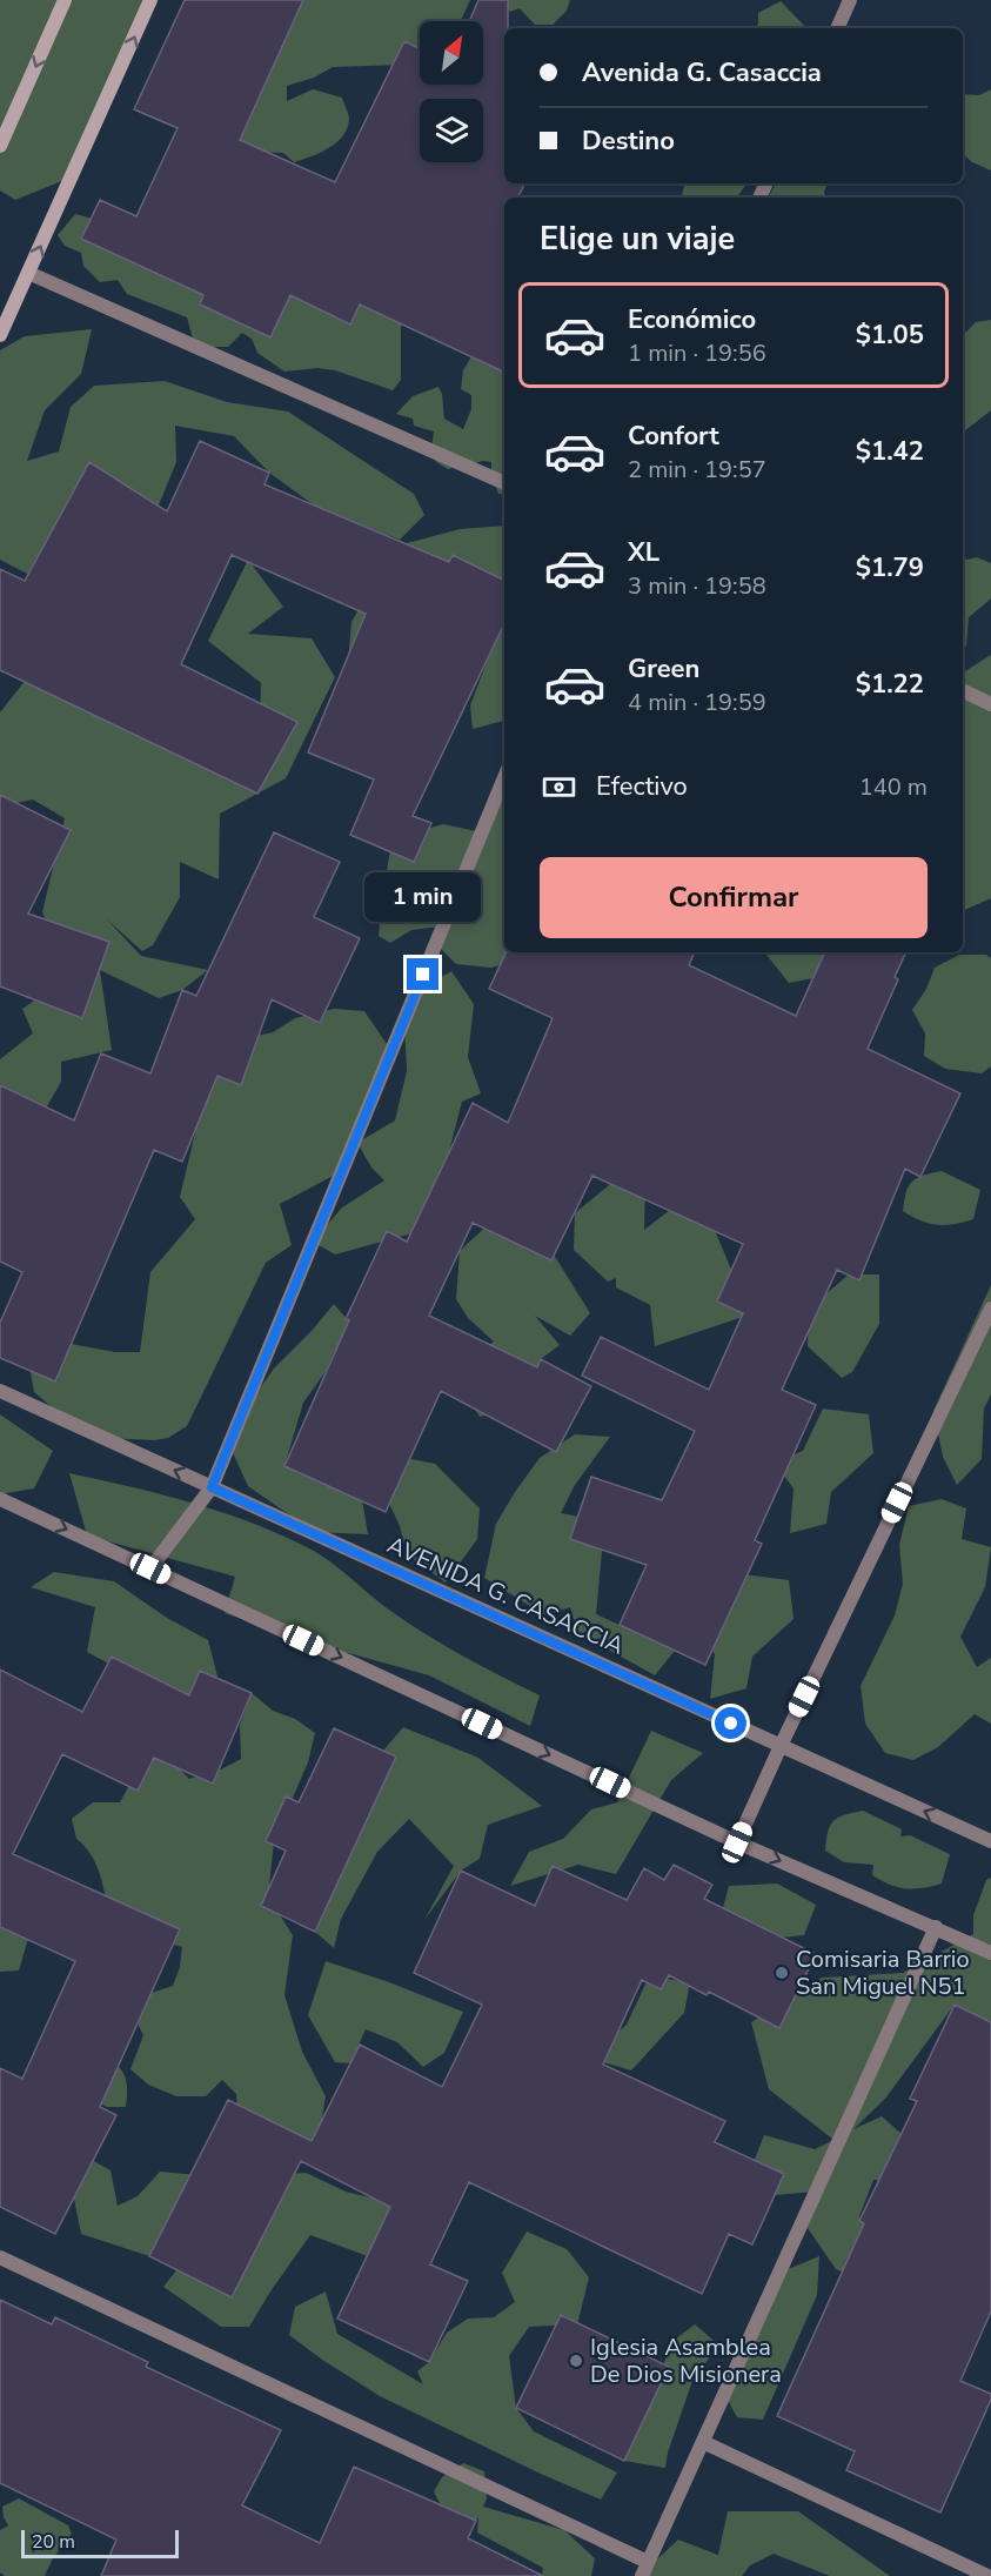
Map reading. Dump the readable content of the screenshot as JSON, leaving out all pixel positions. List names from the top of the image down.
{
  "streets": {
    "street": ["AVENIDA G. CASACCIA"]
  },
  "places": ["Comisaria Barrio San Miguel N51", "Iglesia Asamblea De Dios Misionera"],
  "scale_bar": "20 m",
  "north": "top right",
  "page": {
    "banner": ["Avenida G. Casaccia", "Destino"],
    "heading": "Elige un viaje",
    "list": [
      {
        "name": "Económico",
        "note": "1 min · 19:56",
        "value": "$1.05"
      },
      {
        "name": "Confort",
        "note": "2 min · 19:57",
        "value": "$1.42"
      },
      {
        "name": "XL",
        "note": "3 min · 19:58",
        "value": "$1.79"
      },
      {
        "name": "Green",
        "note": "4 min · 19:59",
        "value": "$1.22"
      }
    ],
    "pay": ["Efectivo", "140 m"],
    "buttons": "Confirmar",
    "bubble": "1 min",
    "scale": "20 m"
  }
}
